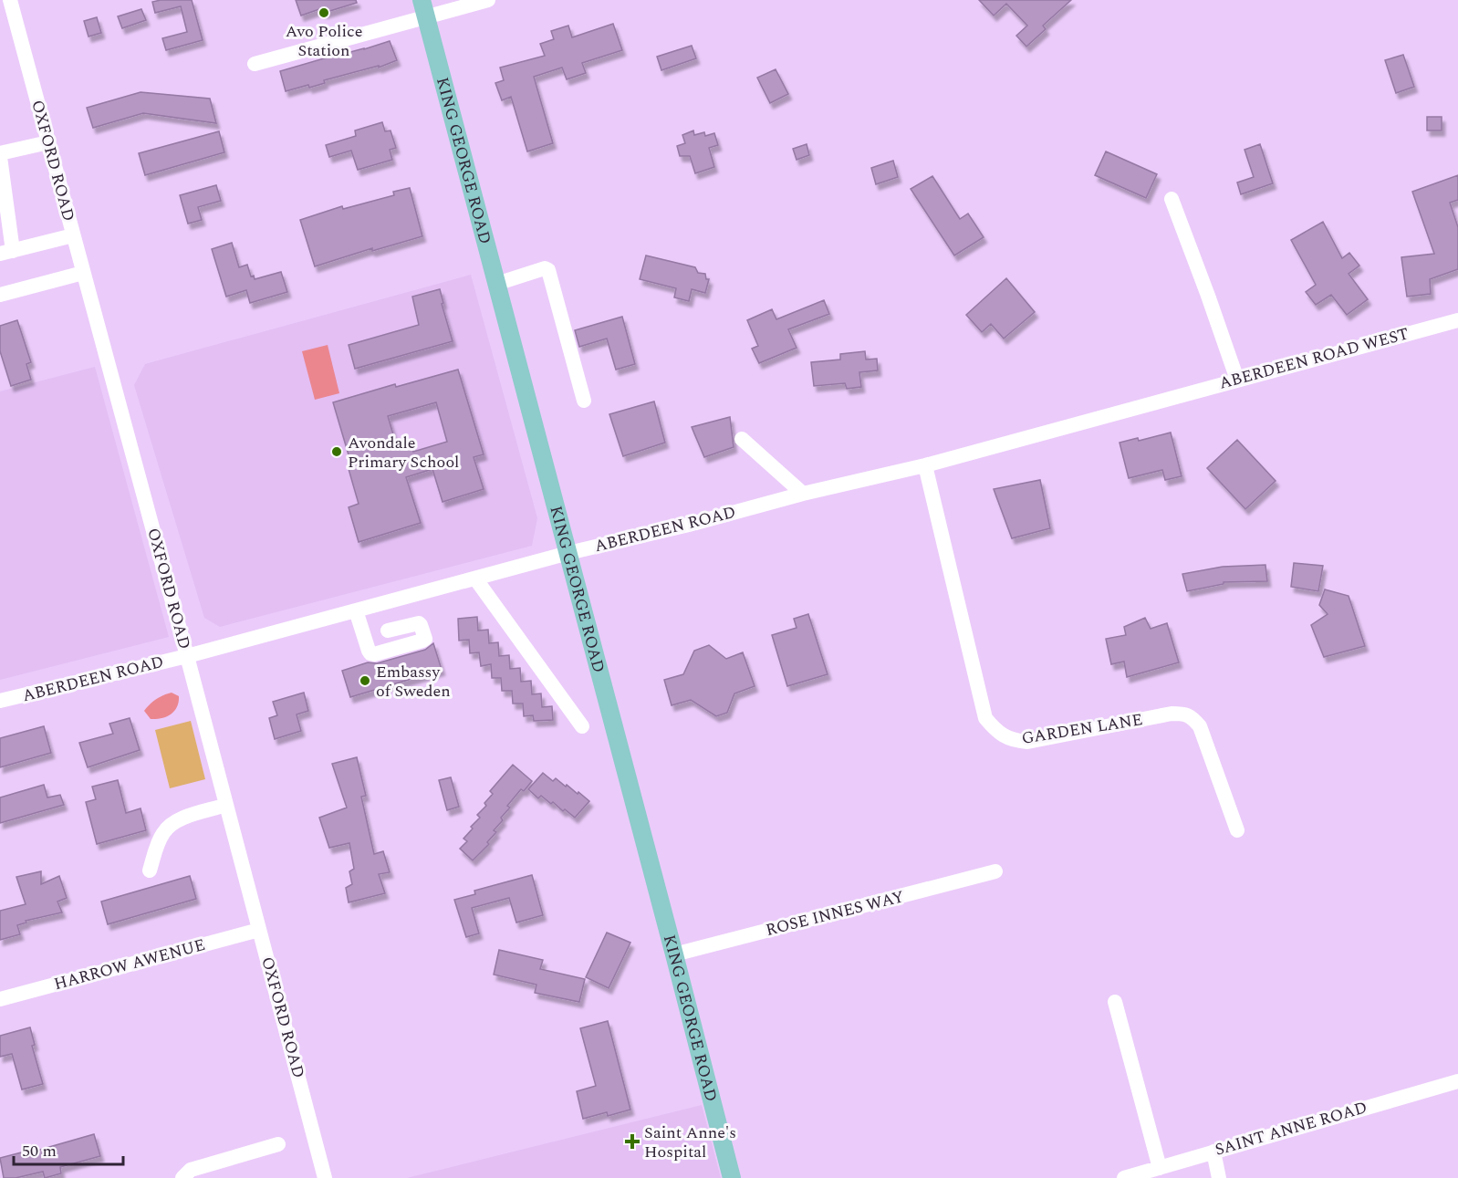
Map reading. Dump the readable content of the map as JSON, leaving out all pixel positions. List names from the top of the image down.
{
  "streets": {
    "main road": ["KING GEORGE ROAD"],
    "street": [
      "OXFORD ROAD",
      "ABERDEEN ROAD WEST",
      "ABERDEEN ROAD",
      "GARDEN LANE",
      "ROSE INNES WAY",
      "HARROW AWENUE",
      "SAINT ANNE ROAD"
    ]
  },
  "crossings": [
    ["KING GEORGE ROAD", "ABERDEEN ROAD"],
    ["KING GEORGE ROAD", "ROSE INNES WAY"],
    ["OXFORD ROAD", "ABERDEEN ROAD"],
    ["OXFORD ROAD", "HARROW AWENUE"],
    ["ABERDEEN ROAD WEST", "ABERDEEN ROAD"],
    ["ABERDEEN ROAD", "GARDEN LANE"]
  ],
  "places": {
    "other": ["Avo Police Station", "Avondale Primary School", "Embassy of Sweden"],
    "health": ["Saint Anne's Hospital"]
  },
  "scale_bar": "50 m"
}
